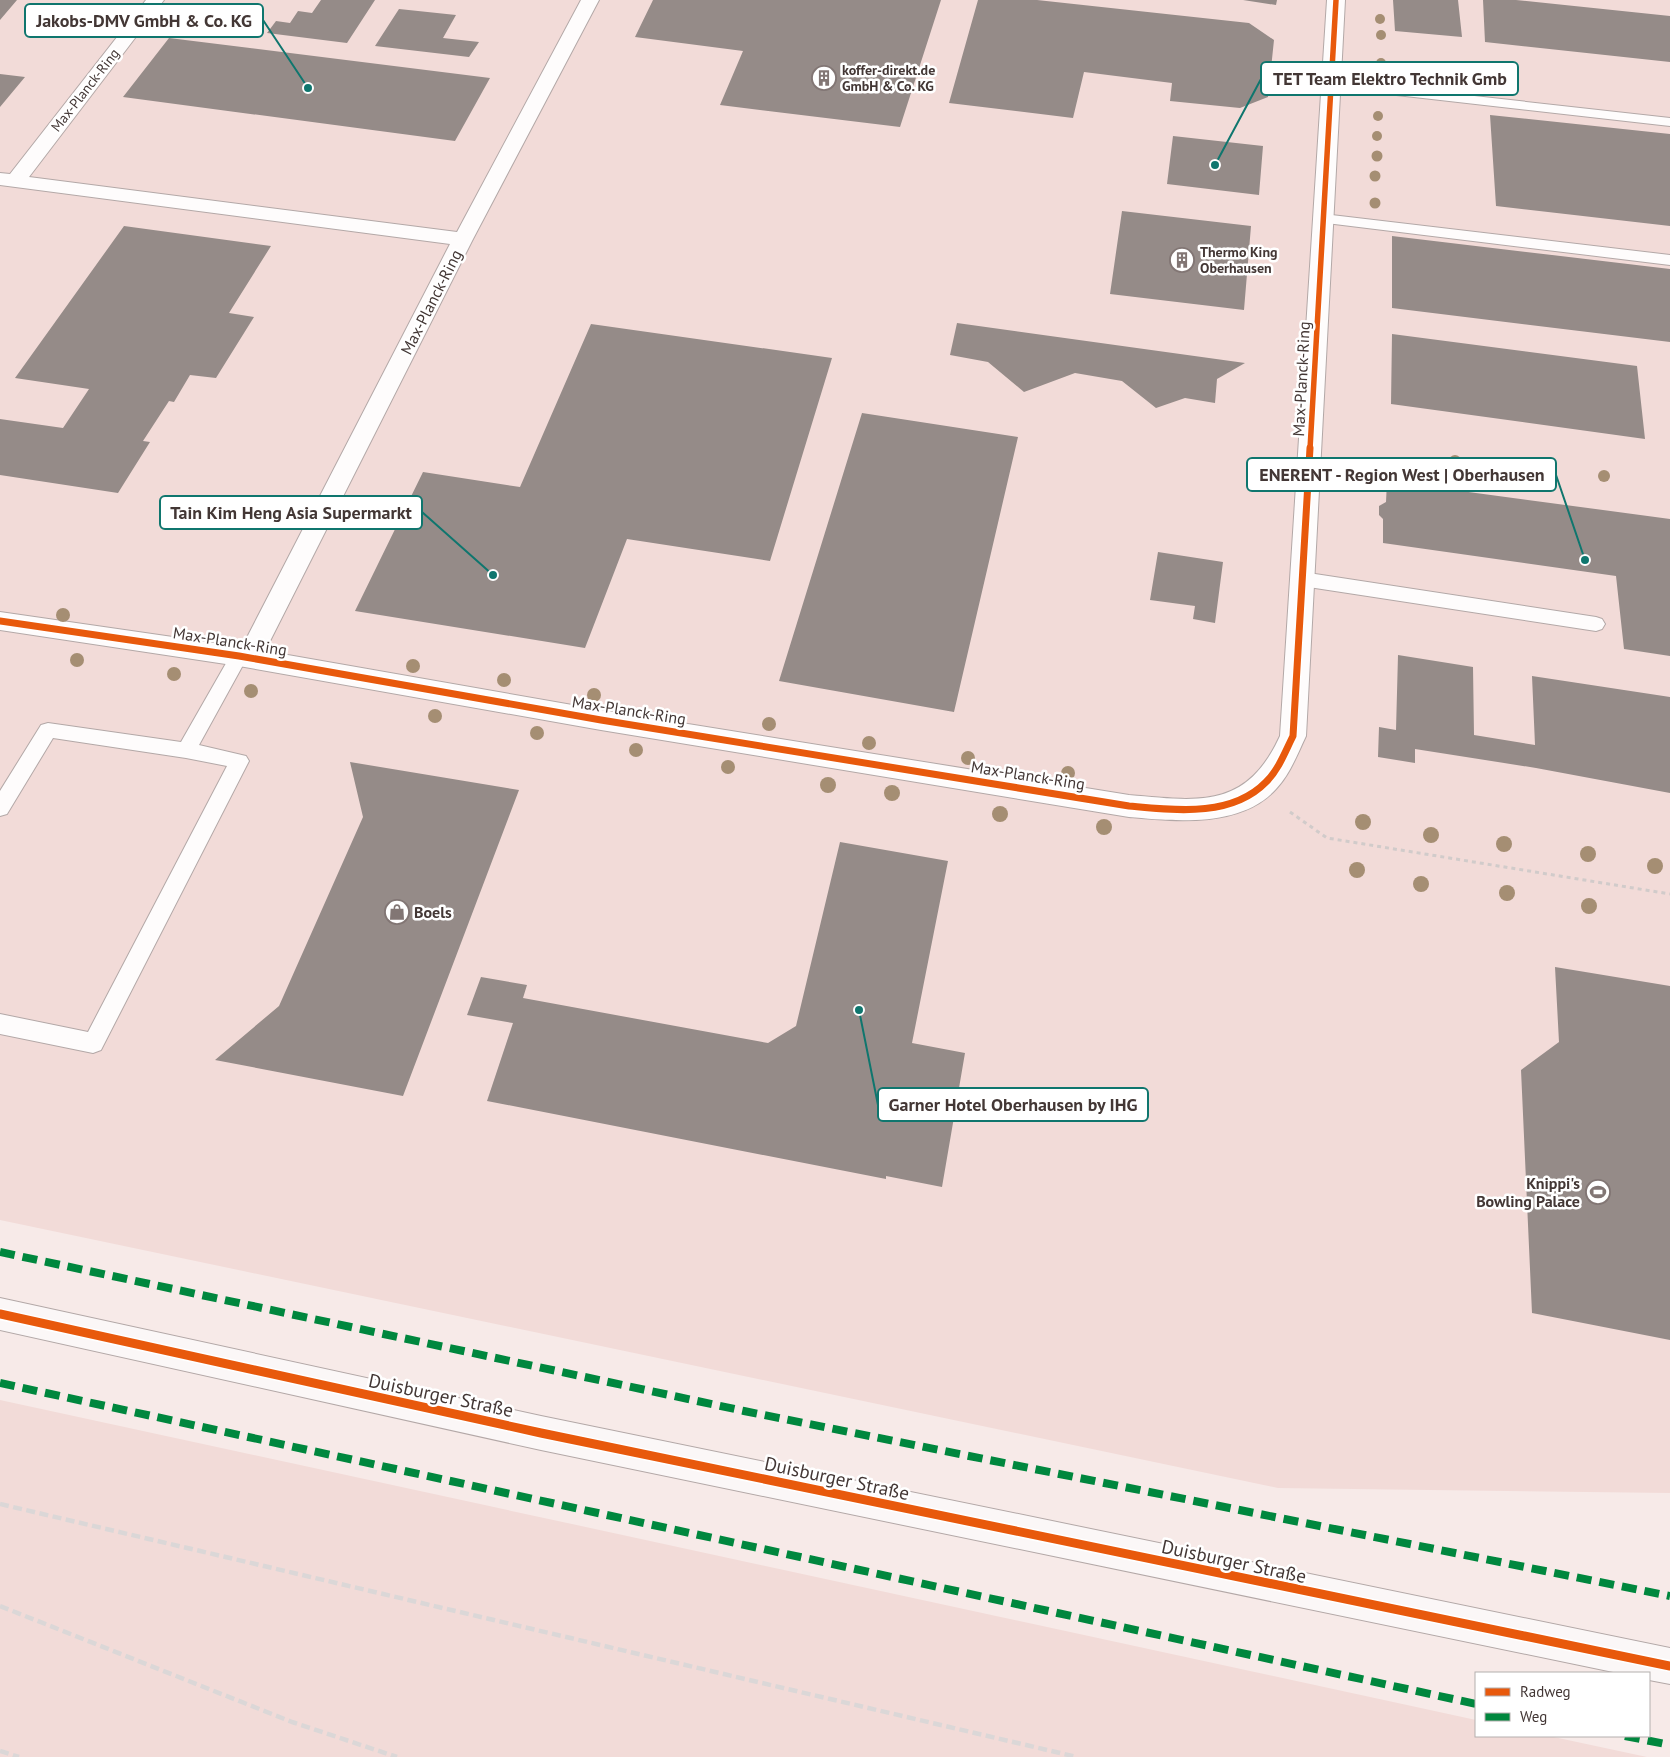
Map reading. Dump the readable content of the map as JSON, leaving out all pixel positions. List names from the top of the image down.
{
  "streets": {
    "main road": ["Duisburger Straße"],
    "street": ["Max-Planck-Ring"]
  },
  "places": {
    "building": ["koffer-direkt.de GmbH & Co. KG", "Thermo King Oberhausen"],
    "other": [
      "Jakobs-DMV GmbH & Co. KG",
      "TET Team Elektro Technik Gmb",
      "ENERENT - Region West | Oberhausen",
      "Tain Kim Heng Asia Supermarkt",
      "Garner Hotel Oberhausen by IHG"
    ],
    "shop": ["Boels"],
    "sports": ["Knippi's Bowling Palace"]
  },
  "legend": ["Radweg", "Weg"]
}
